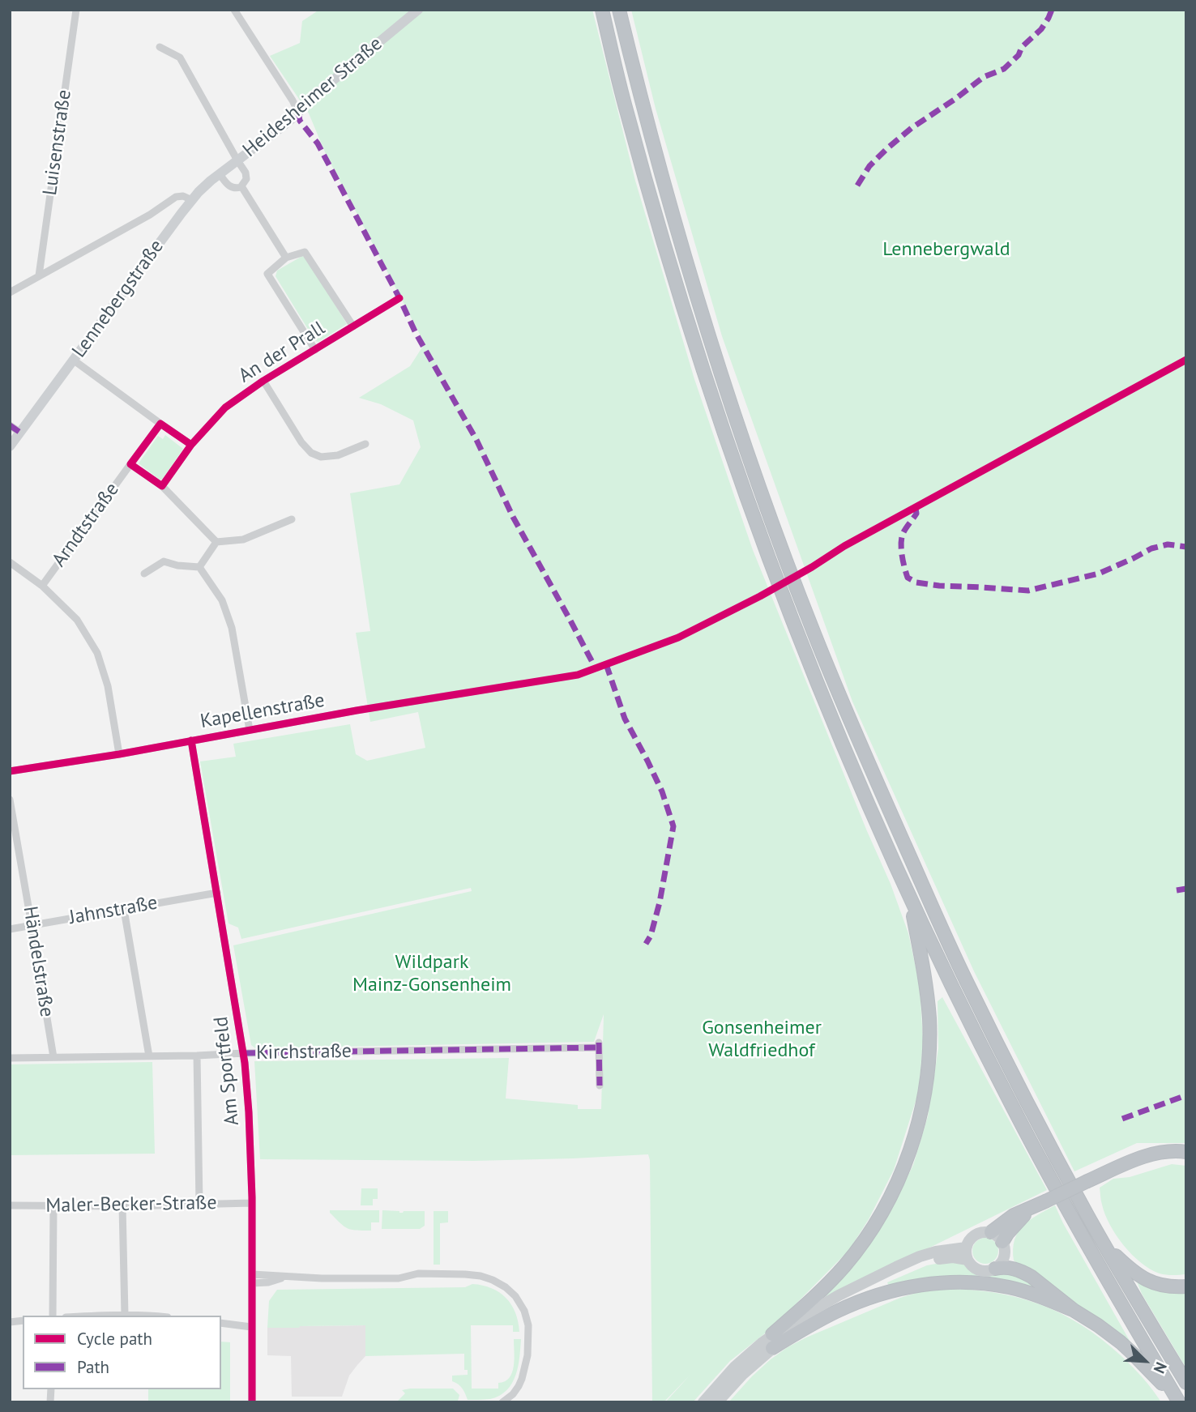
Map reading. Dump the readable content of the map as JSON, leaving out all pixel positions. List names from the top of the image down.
{
  "streets": {
    "main road": ["Heidesheimer Straße", "Lennebergstraße"],
    "street": [
      "Luisenstraße",
      "An der Prall",
      "Arndtstraße",
      "Kapellenstraße",
      "Jahnstraße",
      "Händelstraße",
      "Kirchstraße",
      "Am Sportfeld",
      "Maler-Becker-Straße"
    ]
  },
  "crossings": [
    ["Heidesheimer Straße", "Lennebergstraße"],
    ["Kapellenstraße", "Am Sportfeld"],
    ["Jahnstraße", "Händelstraße"],
    ["Jahnstraße", "Am Sportfeld"],
    ["Händelstraße", "Kirchstraße"],
    ["Kirchstraße", "Am Sportfeld"],
    ["Am Sportfeld", "Maler-Becker-Straße"]
  ],
  "parks": ["Lennebergwald", "Wildpark Mainz-Gonsenheim", "Gonsenheimer Waldfriedhof"],
  "legend": ["Cycle path", "Path"],
  "north": "bottom right"
}
